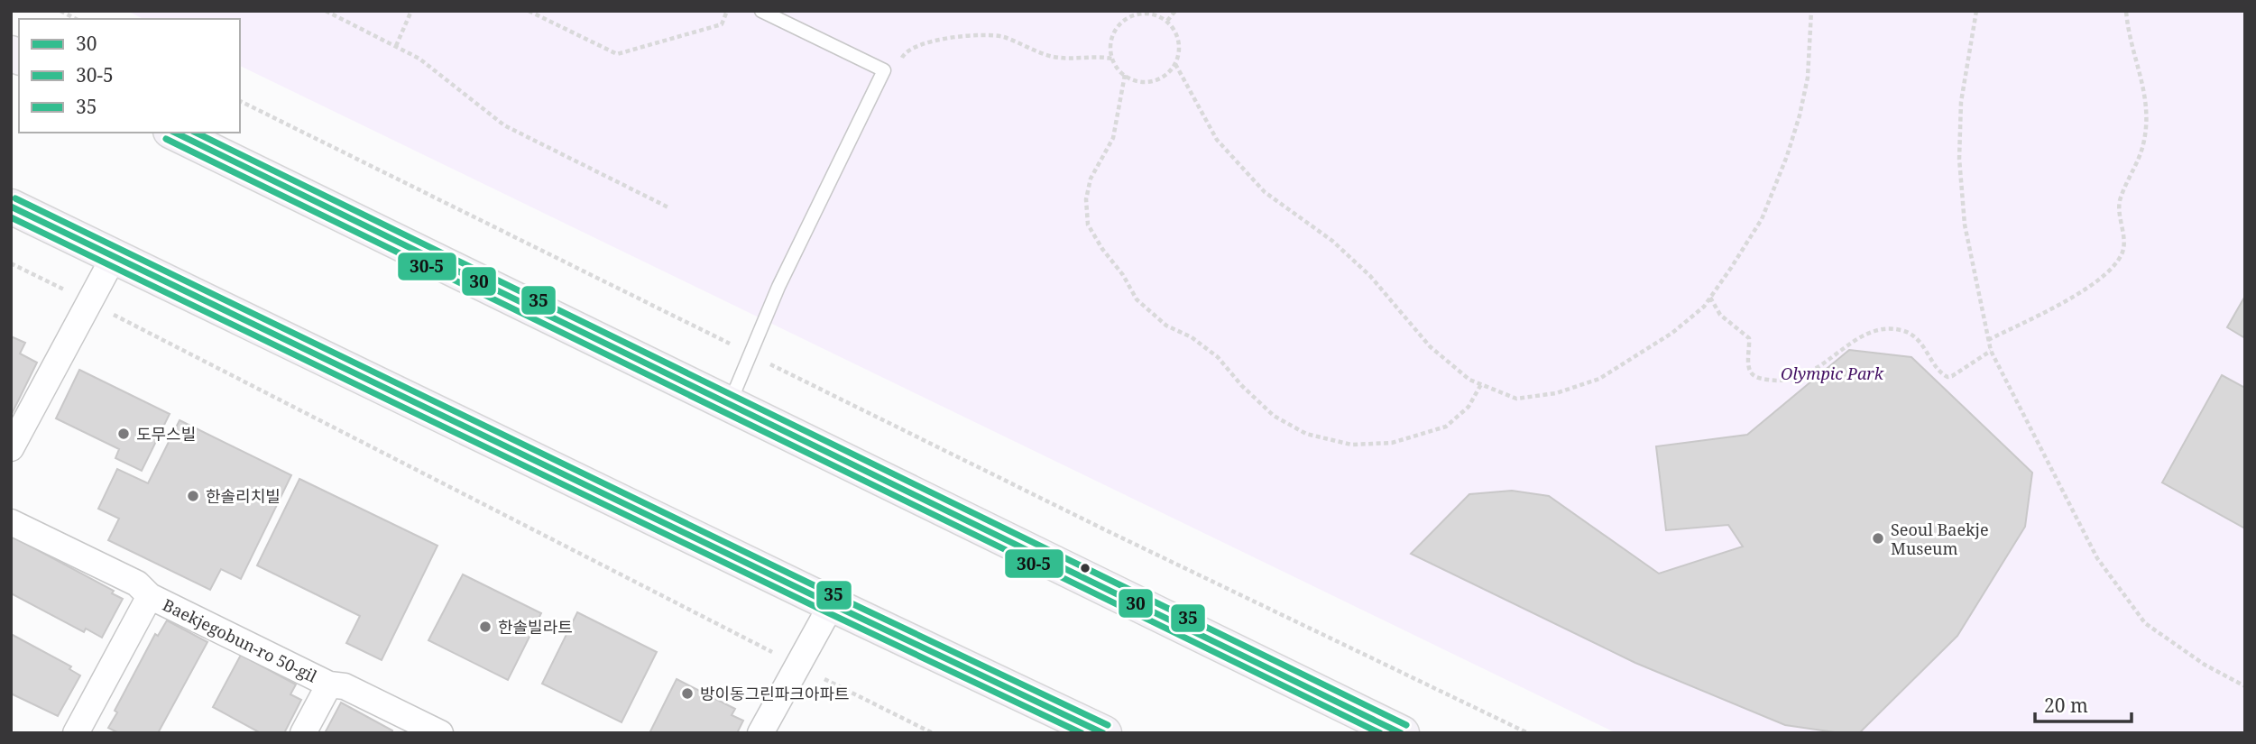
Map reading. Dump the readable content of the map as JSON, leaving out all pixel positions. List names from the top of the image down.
{
  "streets": {
    "street": ["Baekjegobun-ro 50-gil"]
  },
  "parks": ["Olympic Park"],
  "places": [
    "도무스빌",
    "한솔리치빌",
    "Seoul Baekje Museum",
    "한솔빌라트",
    "방이동그린파크아파트"
  ],
  "lines": ["transit line 30", "transit line 35", "transit line 30-5"],
  "legend": ["30", "30-5", "35"],
  "scale_bar": "20 m"
}
